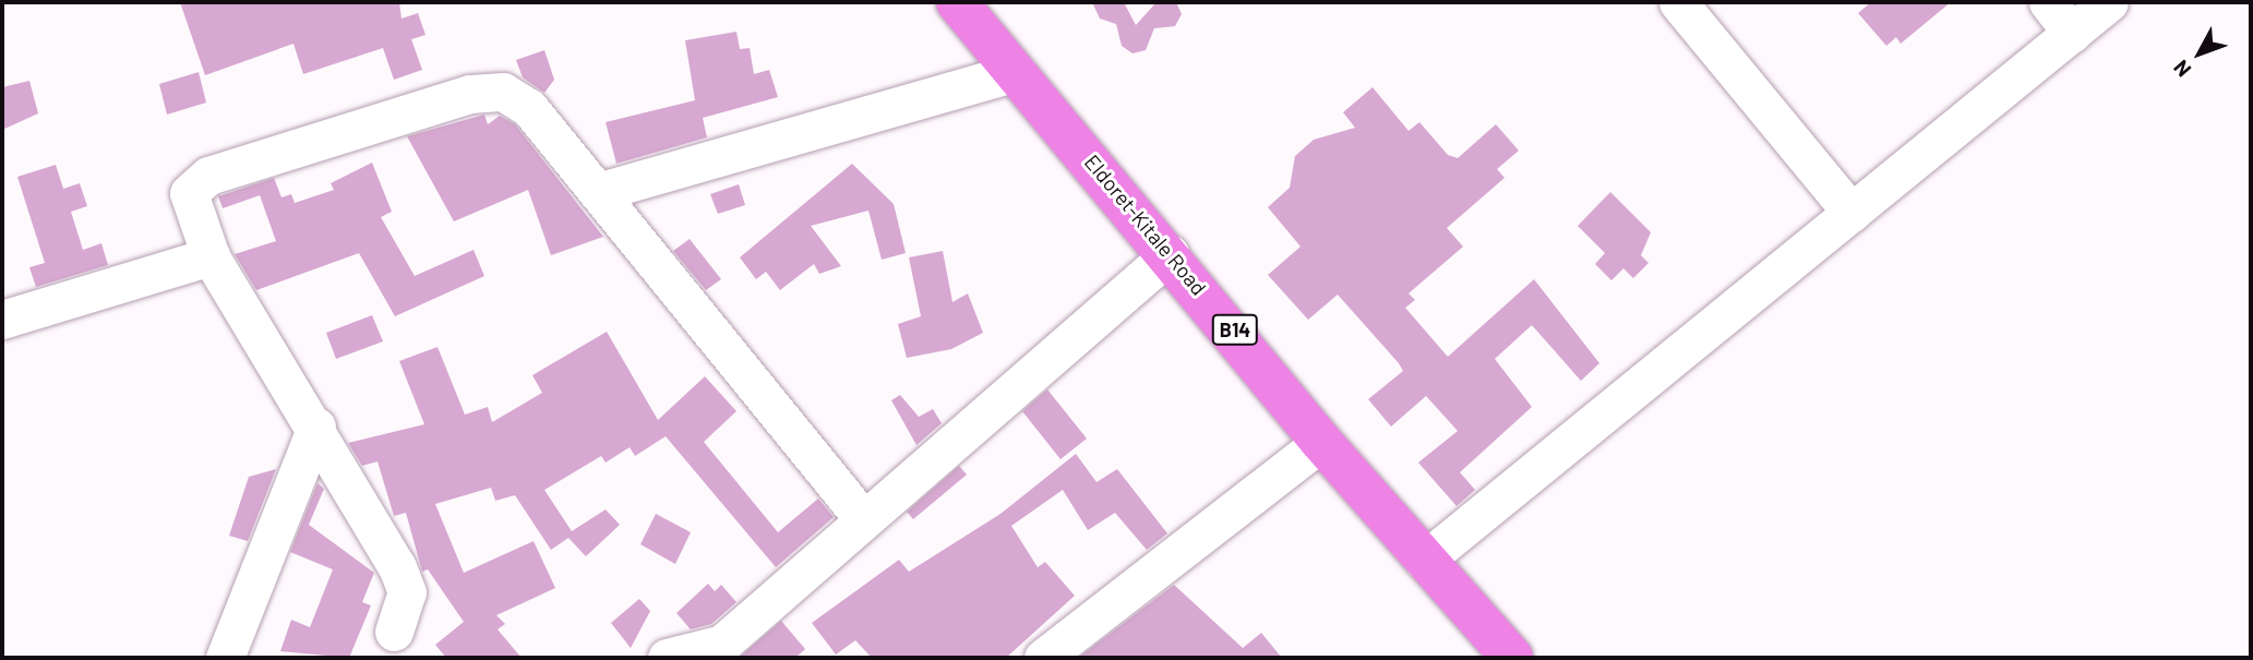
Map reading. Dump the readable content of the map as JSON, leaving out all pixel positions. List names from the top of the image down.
{
  "streets": {
    "highway": ["Eldoret-Kitale Road", "B14"]
  },
  "north": "bottom left"
}
